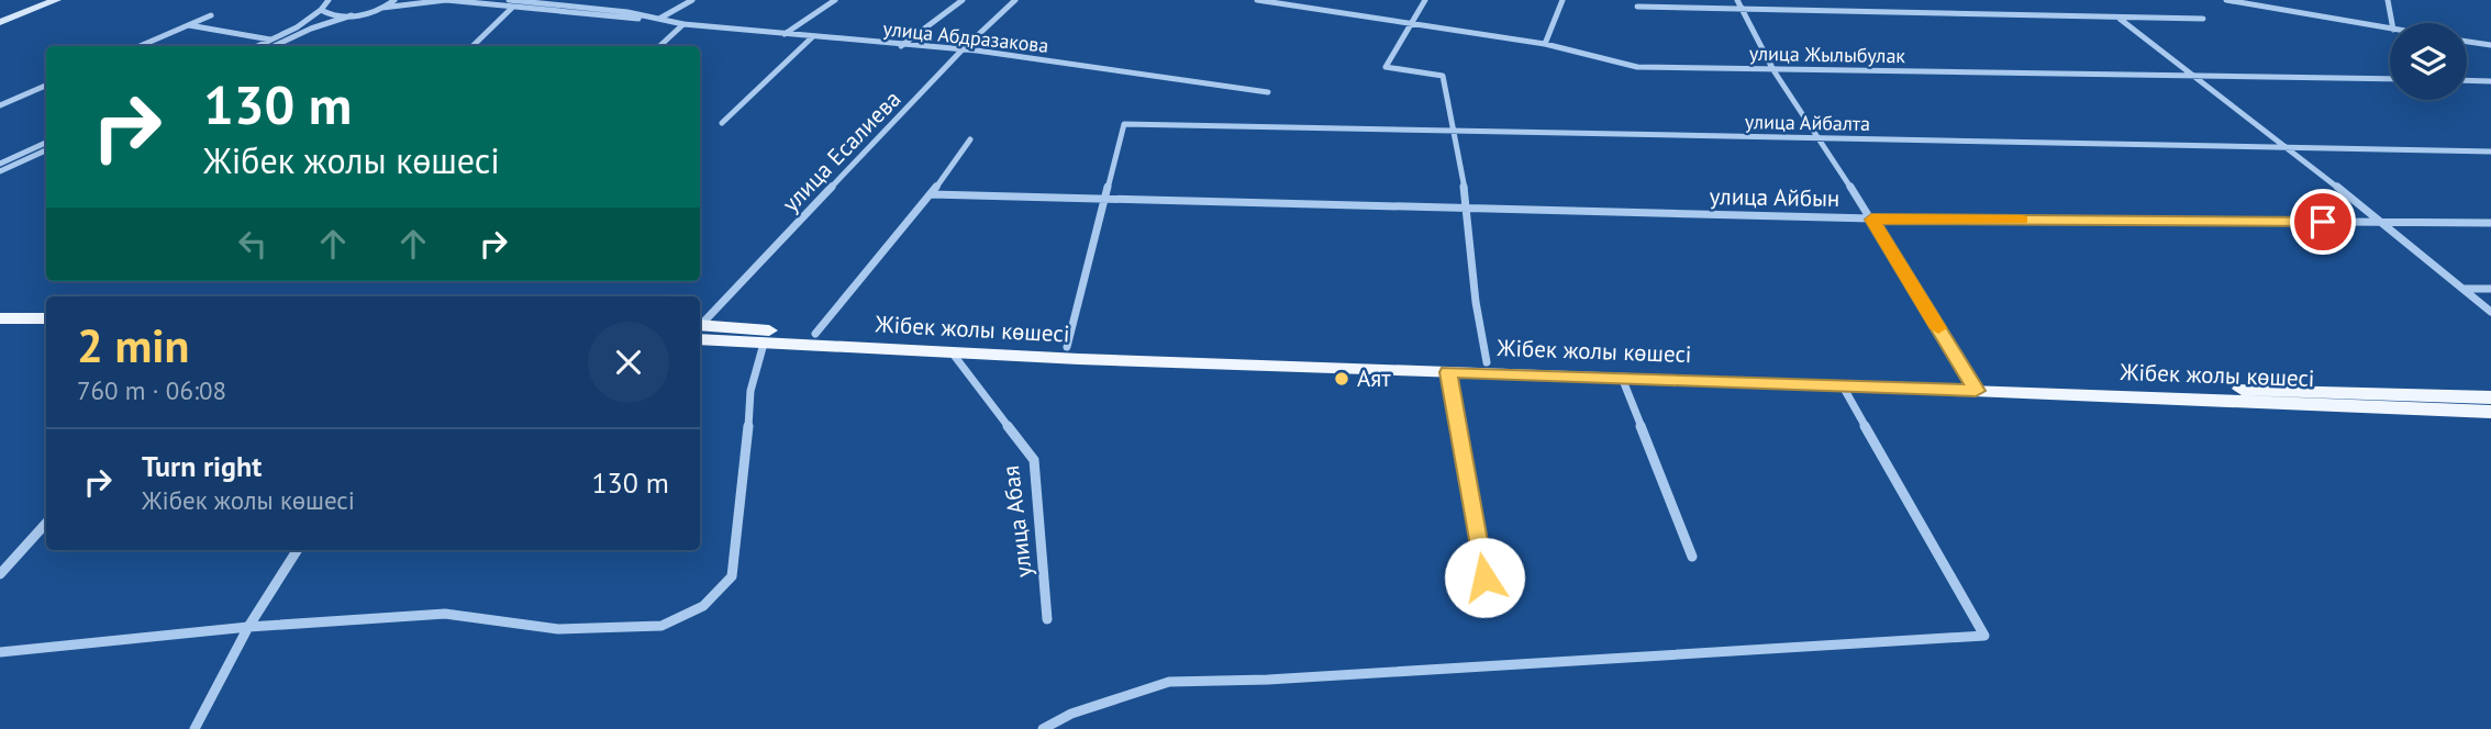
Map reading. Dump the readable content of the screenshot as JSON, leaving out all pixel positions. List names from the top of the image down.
{
  "streets": {
    "main road": ["Жібек жолы көшесі"],
    "street": [
      "улица Абдразакова",
      "улица Жылыбулак",
      "улица Айбалта",
      "улица Есалиева",
      "улица Айбын",
      "улица Абая"
    ]
  },
  "crossings": [
    ["улица Абдразакова", "улица Есалиева"],
    ["улица Айбалта", "улица Айбын"],
    ["Жібек жолы көшесі", "улица Абая"]
  ],
  "places": ["Аят"],
  "page": {
    "turn": ["130 m", "Жібек жолы көшесі"],
    "heading": ["2 min", "760 m · 06:08"],
    "list": [
      {
        "name": "Turn right",
        "note": "Жібек жолы көшесі",
        "value": "130 m"
      }
    ]
  }
}
